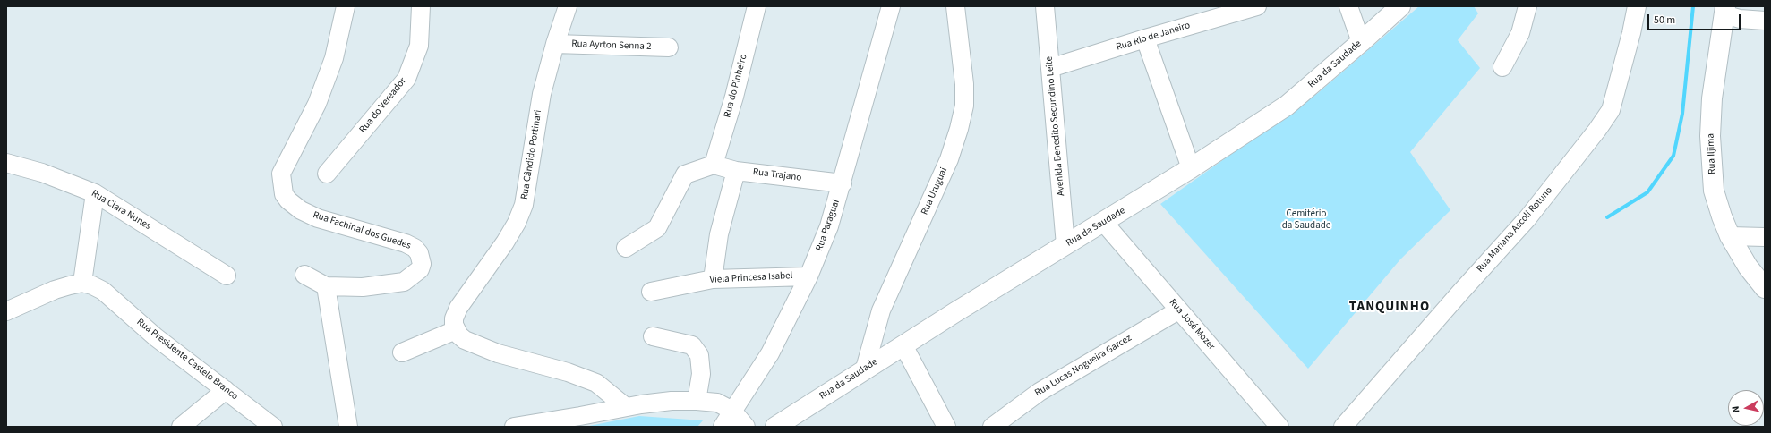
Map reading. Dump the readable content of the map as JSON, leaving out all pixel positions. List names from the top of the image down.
{
  "streets": {
    "main road": ["Rua da Saudade", "Rua Iljima"],
    "street": [
      "Rua Rio de Janeiro",
      "Rua Ayrton Senna 2",
      "Rua do Pinheiro",
      "Rua do Vereador",
      "Avenida Benedito Secundino Leite",
      "Rua Cândido Portinari",
      "Rua Trajano",
      "Rua Uruguai",
      "Rua Clara Nunes",
      "Rua Paraguai",
      "Rua Mariana Ascoli Rotuno",
      "Rua Fachinal dos Guedes",
      "Viela Princesa Isabel",
      "Rua José Mozer",
      "Rua Presidente Castelo Branco",
      "Rua Lucas Nogueira Garcez"
    ]
  },
  "crossings": [
    ["Rua Rio de Janeiro", "Avenida Benedito Secundino Leite"],
    ["Rua Ayrton Senna 2", "Rua Cândido Portinari"],
    ["Rua da Saudade", "Avenida Benedito Secundino Leite"],
    ["Rua da Saudade", "Rua Uruguai"],
    ["Rua da Saudade", "Rua José Mozer"],
    ["Rua do Pinheiro", "Rua Trajano"],
    ["Rua Trajano", "Rua Paraguai"],
    ["Rua Paraguai", "Viela Princesa Isabel"],
    ["Rua José Mozer", "Rua Lucas Nogueira Garcez"]
  ],
  "districts": ["TANQUINHO"],
  "parks": ["Cemitério da Saudade"],
  "scale_bar": "50 m",
  "north": "left"
}
